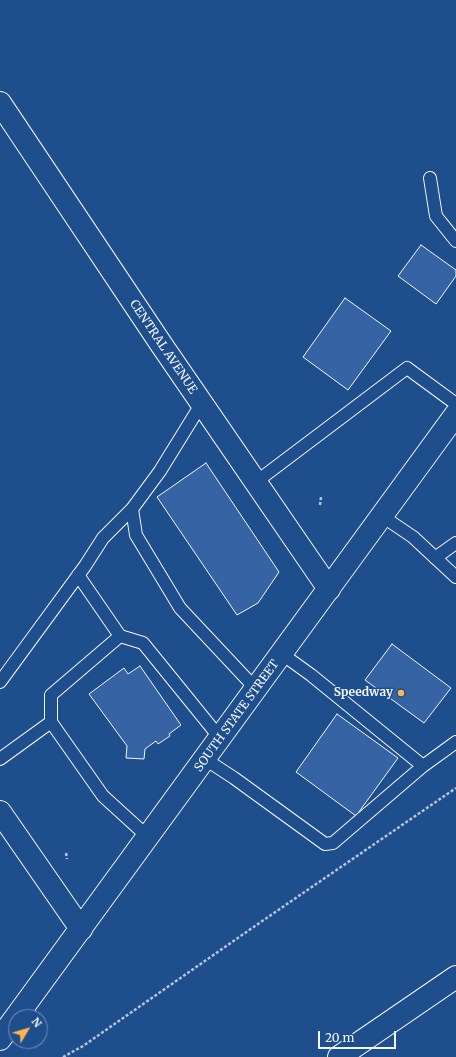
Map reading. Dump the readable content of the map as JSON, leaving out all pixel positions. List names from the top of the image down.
{
  "streets": {
    "street": ["CENTRAL AVENUE", "SOUTH STATE STREET"]
  },
  "crossings": [
    ["CENTRAL AVENUE", "SOUTH STATE STREET"]
  ],
  "places": ["Speedway"],
  "scale_bar": "20 m",
  "north": "top right"
}
